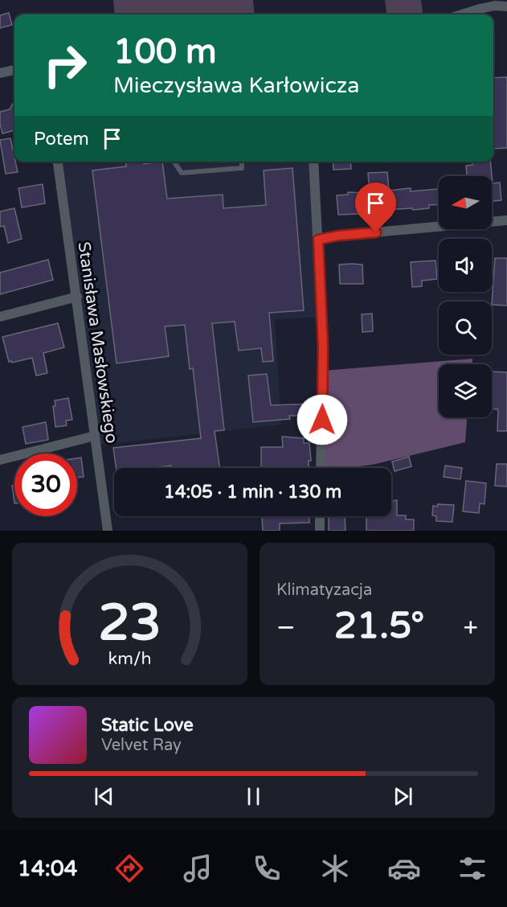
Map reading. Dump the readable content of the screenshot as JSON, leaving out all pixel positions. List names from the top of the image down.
{
  "streets": {
    "street": ["Stanisława Masłowskiego"]
  },
  "north": "left",
  "page": {
    "turn": ["100 m", "Mieczysława Karłowicza"],
    "then": "Potem",
    "limit": "30",
    "trip": "14:05 · 1 min · 130 m",
    "tile": "Klimatyzacja",
    "heat": ["−", "21.5°", "+"],
    "song": ["Static Love", "Velvet Ray"],
    "tabs": "14:04",
    "gauge": ["23", "km/h"]
  }
}
